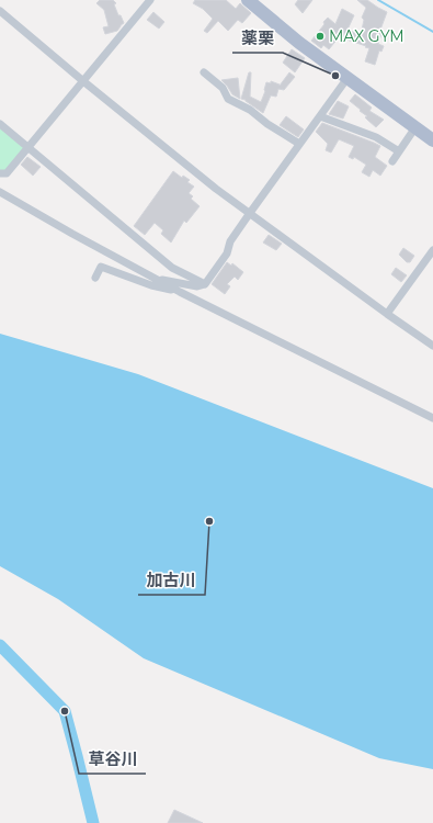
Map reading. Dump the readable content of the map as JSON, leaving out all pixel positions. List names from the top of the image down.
{
  "places": [
    "MAX GYM",
    "薬栗",
    "加古川",
    "草谷川"
  ]
}
